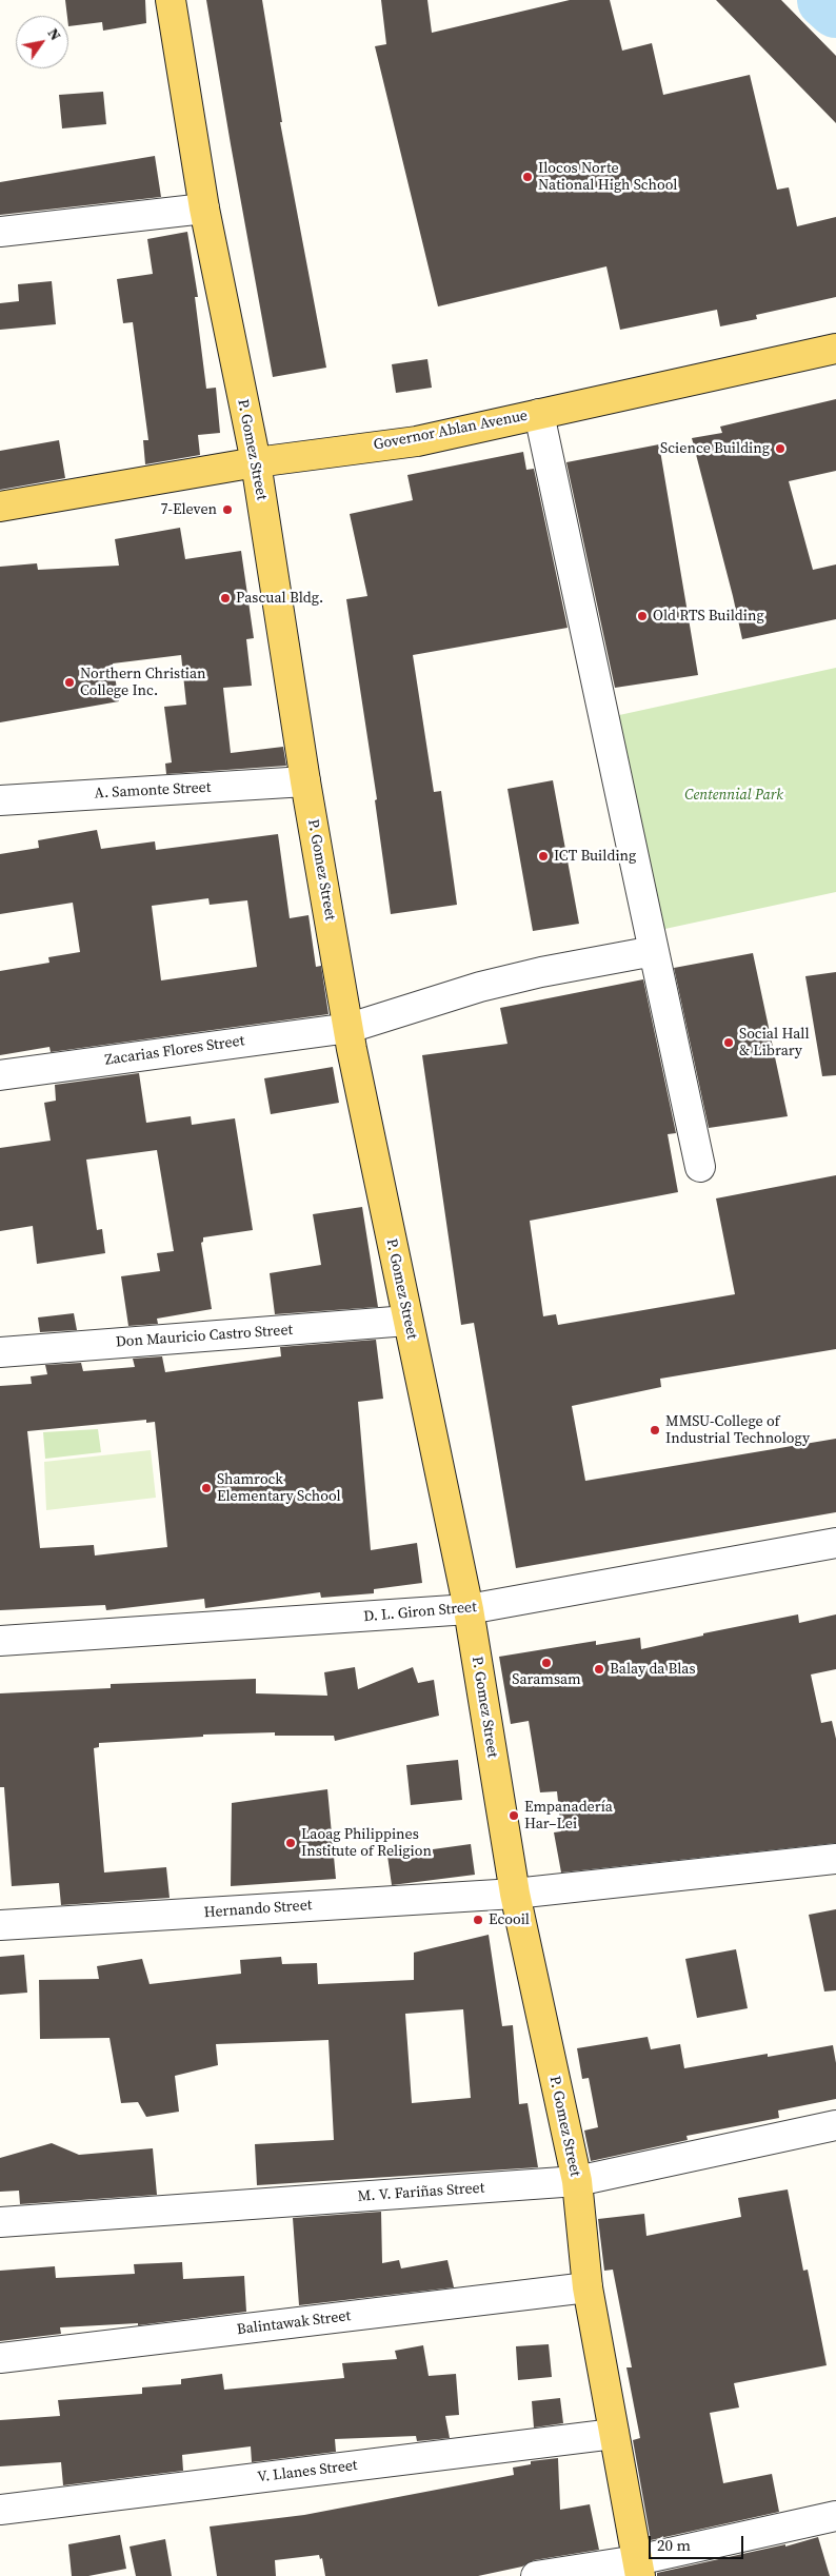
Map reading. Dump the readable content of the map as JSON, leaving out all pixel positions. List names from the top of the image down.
{
  "streets": {
    "main road": ["Governor Ablan Avenue", "P. Gomez Street"],
    "street": [
      "A. Samonte Street",
      "Zacarias Flores Street",
      "Don Mauricio Castro Street",
      "D. L. Giron Street",
      "Hernando Street",
      "M. V. Fariñas Street",
      "Balintawak Street",
      "V. Llanes Street"
    ]
  },
  "crossings": [
    ["Governor Ablan Avenue", "P. Gomez Street"],
    ["P. Gomez Street", "A. Samonte Street"],
    ["P. Gomez Street", "Zacarias Flores Street"],
    ["P. Gomez Street", "Don Mauricio Castro Street"],
    ["P. Gomez Street", "D. L. Giron Street"],
    ["P. Gomez Street", "Hernando Street"],
    ["P. Gomez Street", "M. V. Fariñas Street"],
    ["P. Gomez Street", "Balintawak Street"],
    ["P. Gomez Street", "V. Llanes Street"]
  ],
  "parks": ["Centennial Park"],
  "places": [
    "Ilocos Norte National High School",
    "Science Building",
    "7-Eleven",
    "Pascual Bldg.",
    "Old RTS Building",
    "Northern Christian College Inc.",
    "ICT Building",
    "Social Hall & Library",
    "MMSU-College of Industrial Technology",
    "Shamrock Elementary School",
    "Saramsam",
    "Balay da Blas",
    "Empanadería Har–Lei",
    "Laoag Philippines Institute of Religion",
    "Ecooil"
  ],
  "scale_bar": "20 m",
  "north": "top right"
}
